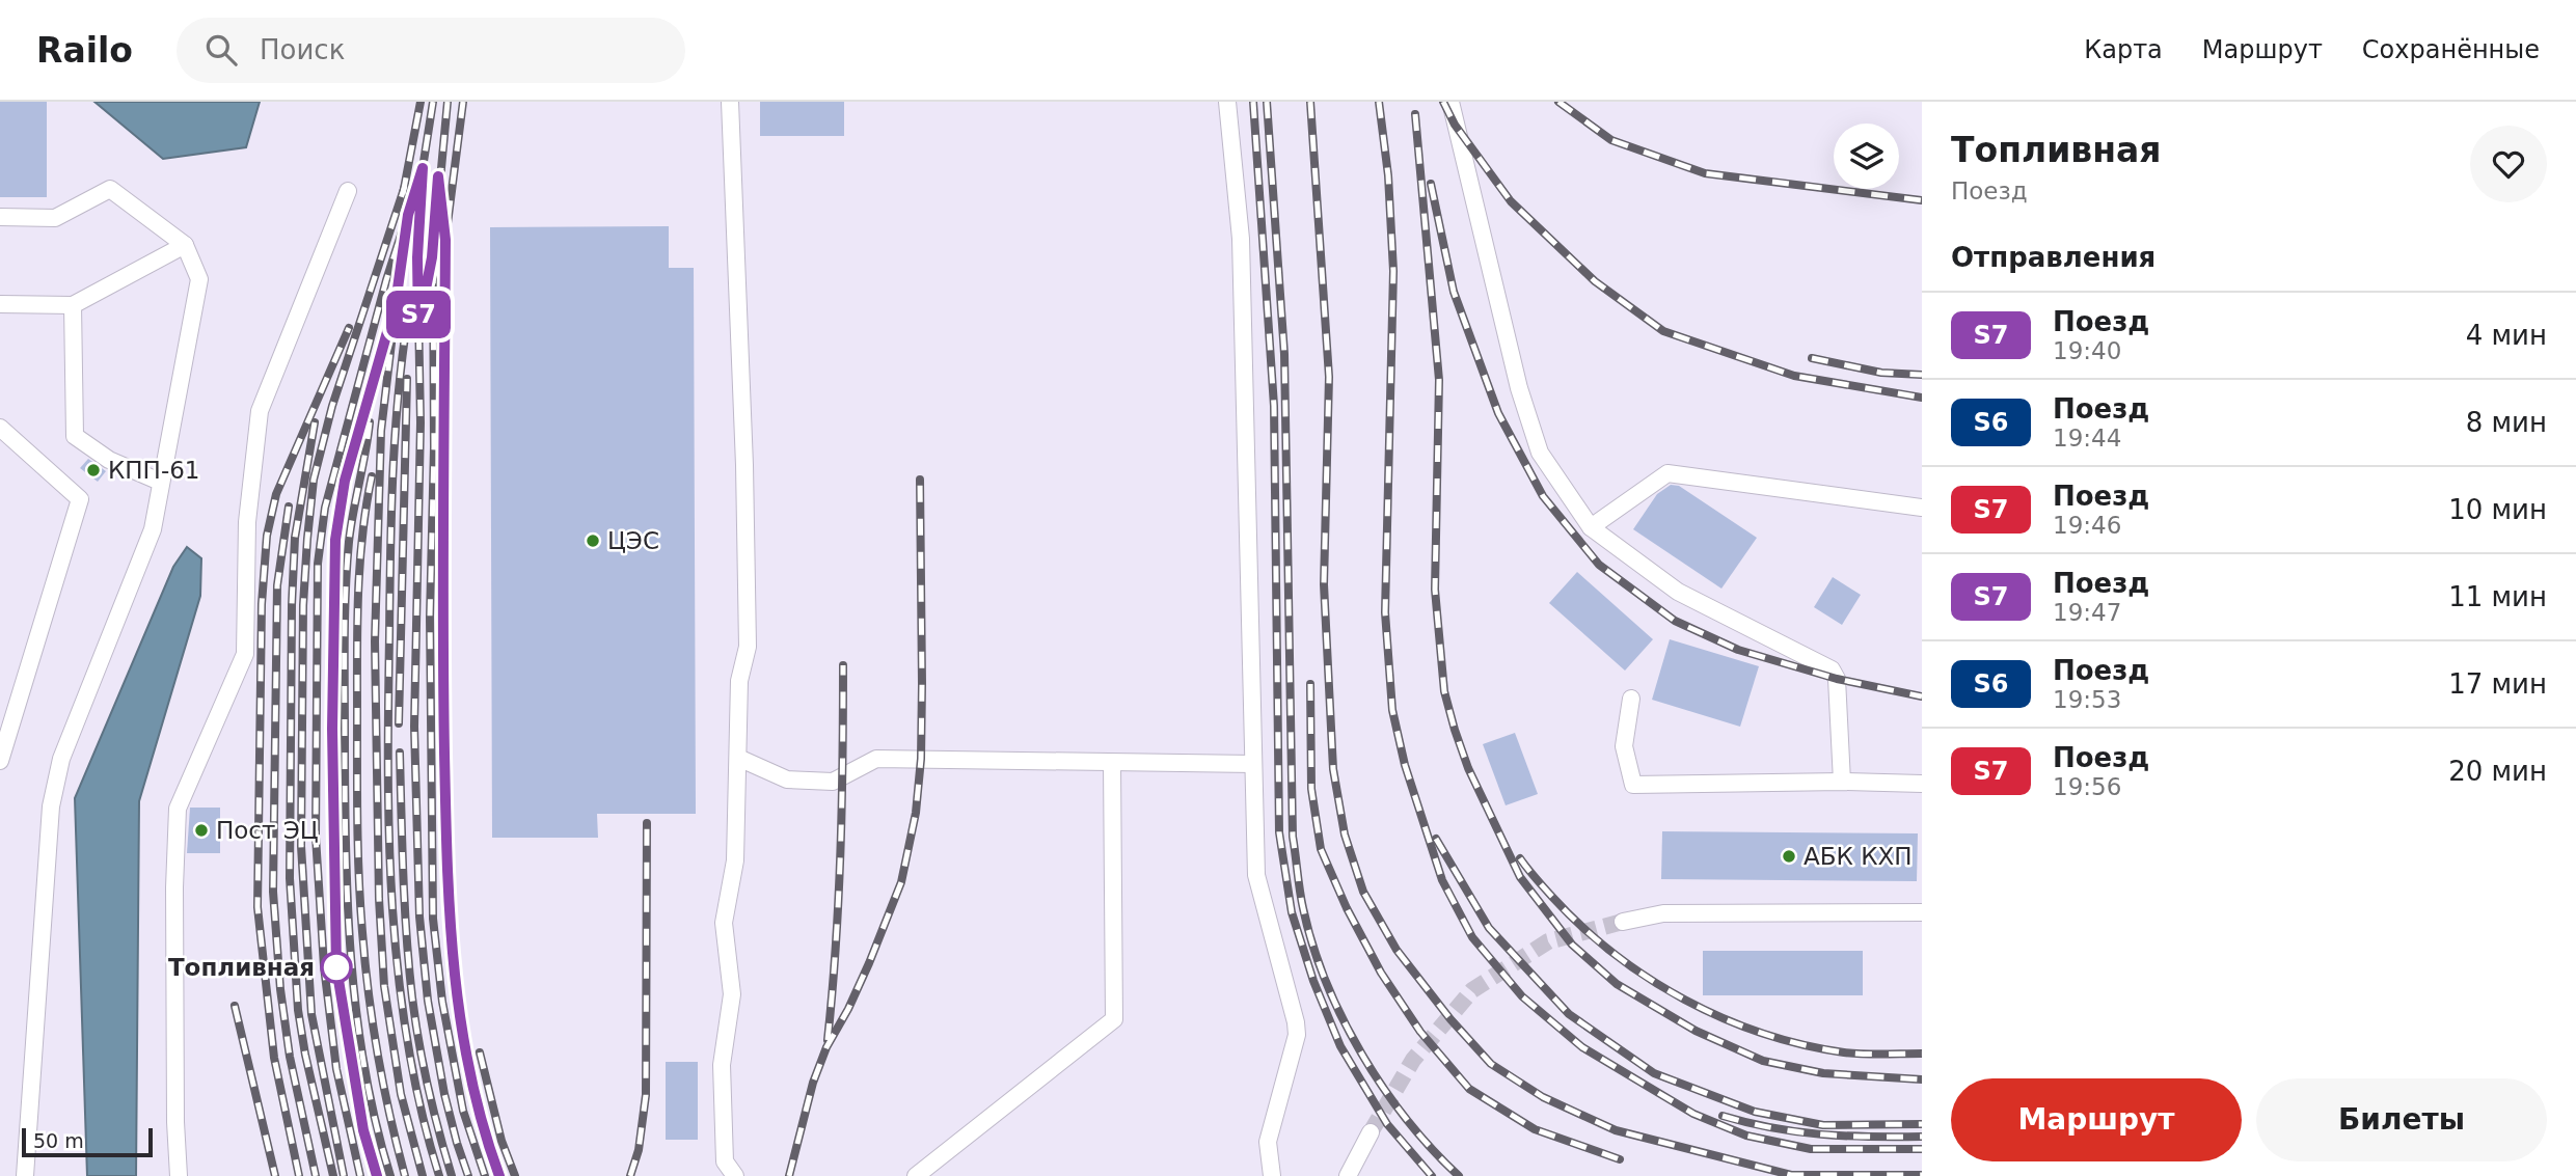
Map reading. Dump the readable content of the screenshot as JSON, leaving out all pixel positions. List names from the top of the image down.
{
  "places": [
    "КПП-61",
    "ЦЭС",
    "Пост ЭЦ",
    "АБК КХП",
    "Топливная"
  ],
  "scale_bar": "50 m",
  "page": {
    "header": "Railo",
    "search": "Поиск",
    "nav": ["Карта", "Маршрут", "Сохранённые"],
    "on_map": "S7",
    "heading": [
      ["Топливная", "Поезд"],
      "Отправления"
    ],
    "list": [
      {
        "mark": "S7",
        "name": "Поезд",
        "note": "19:40",
        "value": "4 мин"
      },
      {
        "mark": "S6",
        "name": "Поезд",
        "note": "19:44",
        "value": "8 мин"
      },
      {
        "mark": "S7",
        "name": "Поезд",
        "note": "19:46",
        "value": "10 мин"
      },
      {
        "mark": "S7",
        "name": "Поезд",
        "note": "19:47",
        "value": "11 мин"
      },
      {
        "mark": "S6",
        "name": "Поезд",
        "note": "19:53",
        "value": "17 мин"
      },
      {
        "mark": "S7",
        "name": "Поезд",
        "note": "19:56",
        "value": "20 мин"
      }
    ],
    "buttons": ["Маршрут", "Билеты"],
    "scale": "50 m"
  }
}
